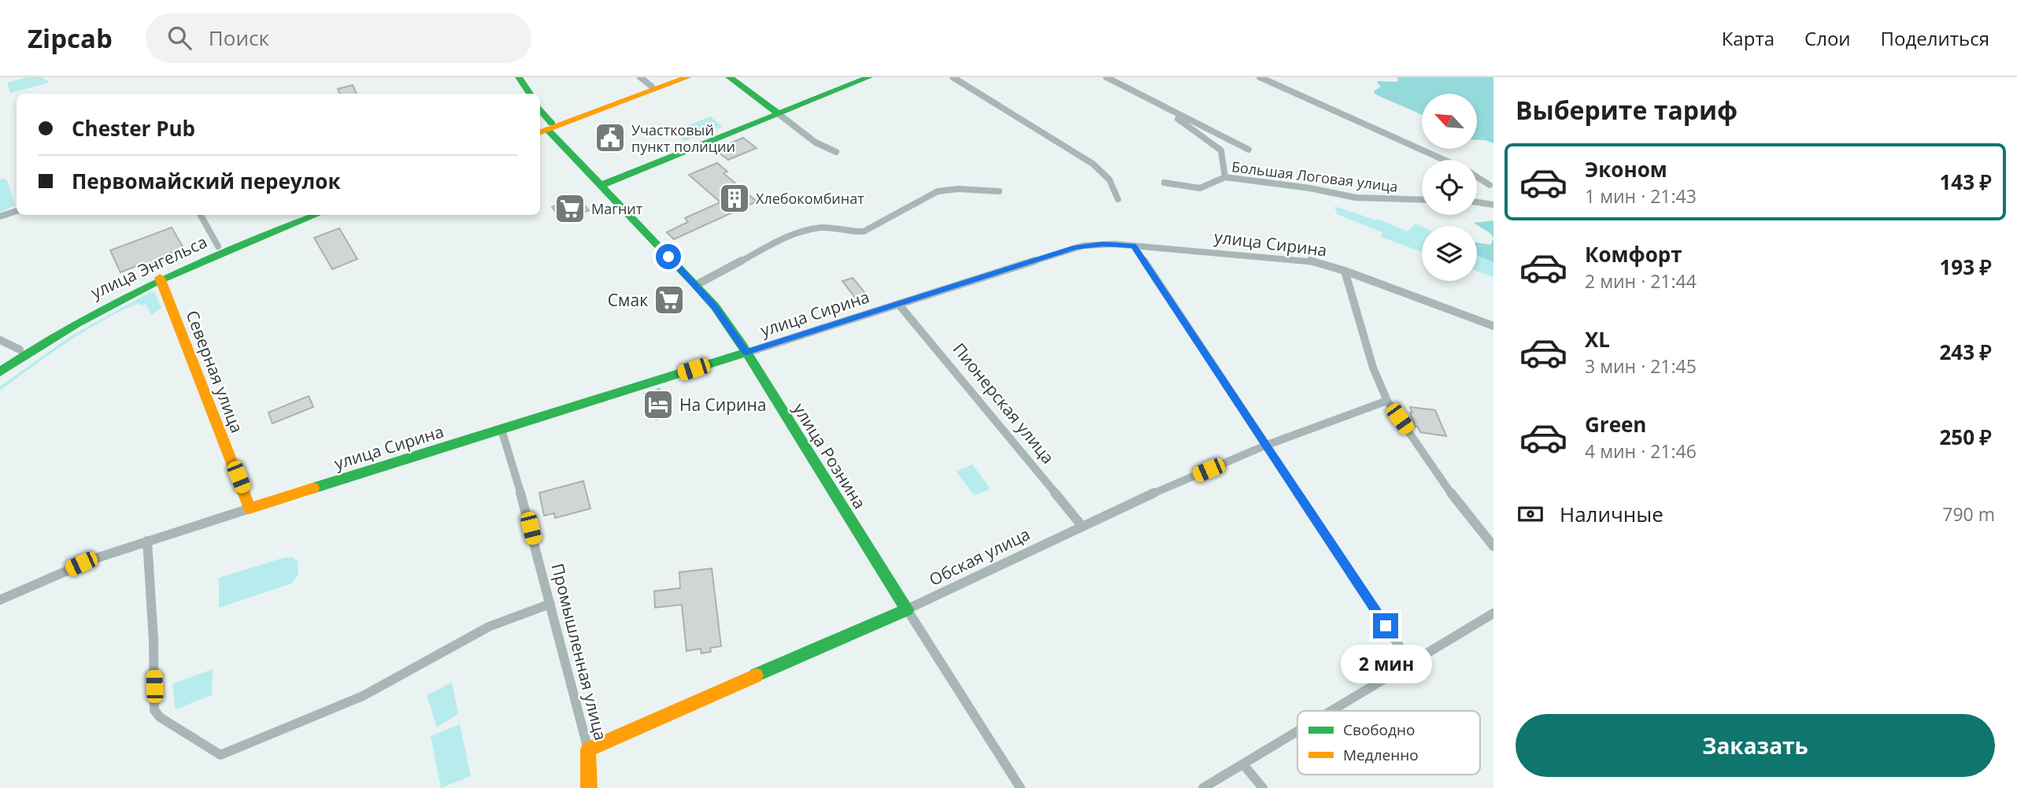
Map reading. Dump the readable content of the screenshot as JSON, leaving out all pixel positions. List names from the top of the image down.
{
  "streets": {
    "main road": [
      "улица Сирина",
      "улица Энгельса",
      "Северная улица",
      "улица Рознина",
      "Обская улица",
      "Промышленная улица"
    ],
    "street": ["Большая Логовая улица", "Пионерская улица"]
  },
  "crossings": [
    ["улица Сирина", "Северная улица"],
    ["улица Сирина", "Пионерская улица"],
    ["улица Сирина", "улица Рознина"],
    ["улица Сирина", "Промышленная улица"],
    ["улица Энгельса", "Северная улица"],
    ["Пионерская улица", "Обская улица"],
    ["улица Рознина", "Обская улица"],
    ["Обская улица", "Промышленная улица"]
  ],
  "places": {
    "public building": ["Участковый пункт полиции"],
    "building": ["Хлебокомбинат"],
    "supermarket": ["Магнит", "Смак"],
    "hotel": ["На Сирина"]
  },
  "legend": ["Свободно", "Медленно"],
  "north": "top left",
  "page": {
    "header": "Zipcab",
    "search": "Поиск",
    "nav": ["Карта", "Слои", "Поделиться"],
    "heading": "Выберите тариф",
    "banner": ["Chester Pub", "Первомайский переулок"],
    "list": [
      {
        "name": "Эконом",
        "note": "1 мин · 21:43",
        "value": "143 ₽"
      },
      {
        "name": "Комфорт",
        "note": "2 мин · 21:44",
        "value": "193 ₽"
      },
      {
        "name": "XL",
        "note": "3 мин · 21:45",
        "value": "243 ₽"
      },
      {
        "name": "Green",
        "note": "4 мин · 21:46",
        "value": "250 ₽"
      }
    ],
    "pay": ["Наличные", "790 m"],
    "bubble": "2 мин",
    "buttons": "Заказать"
  }
}
